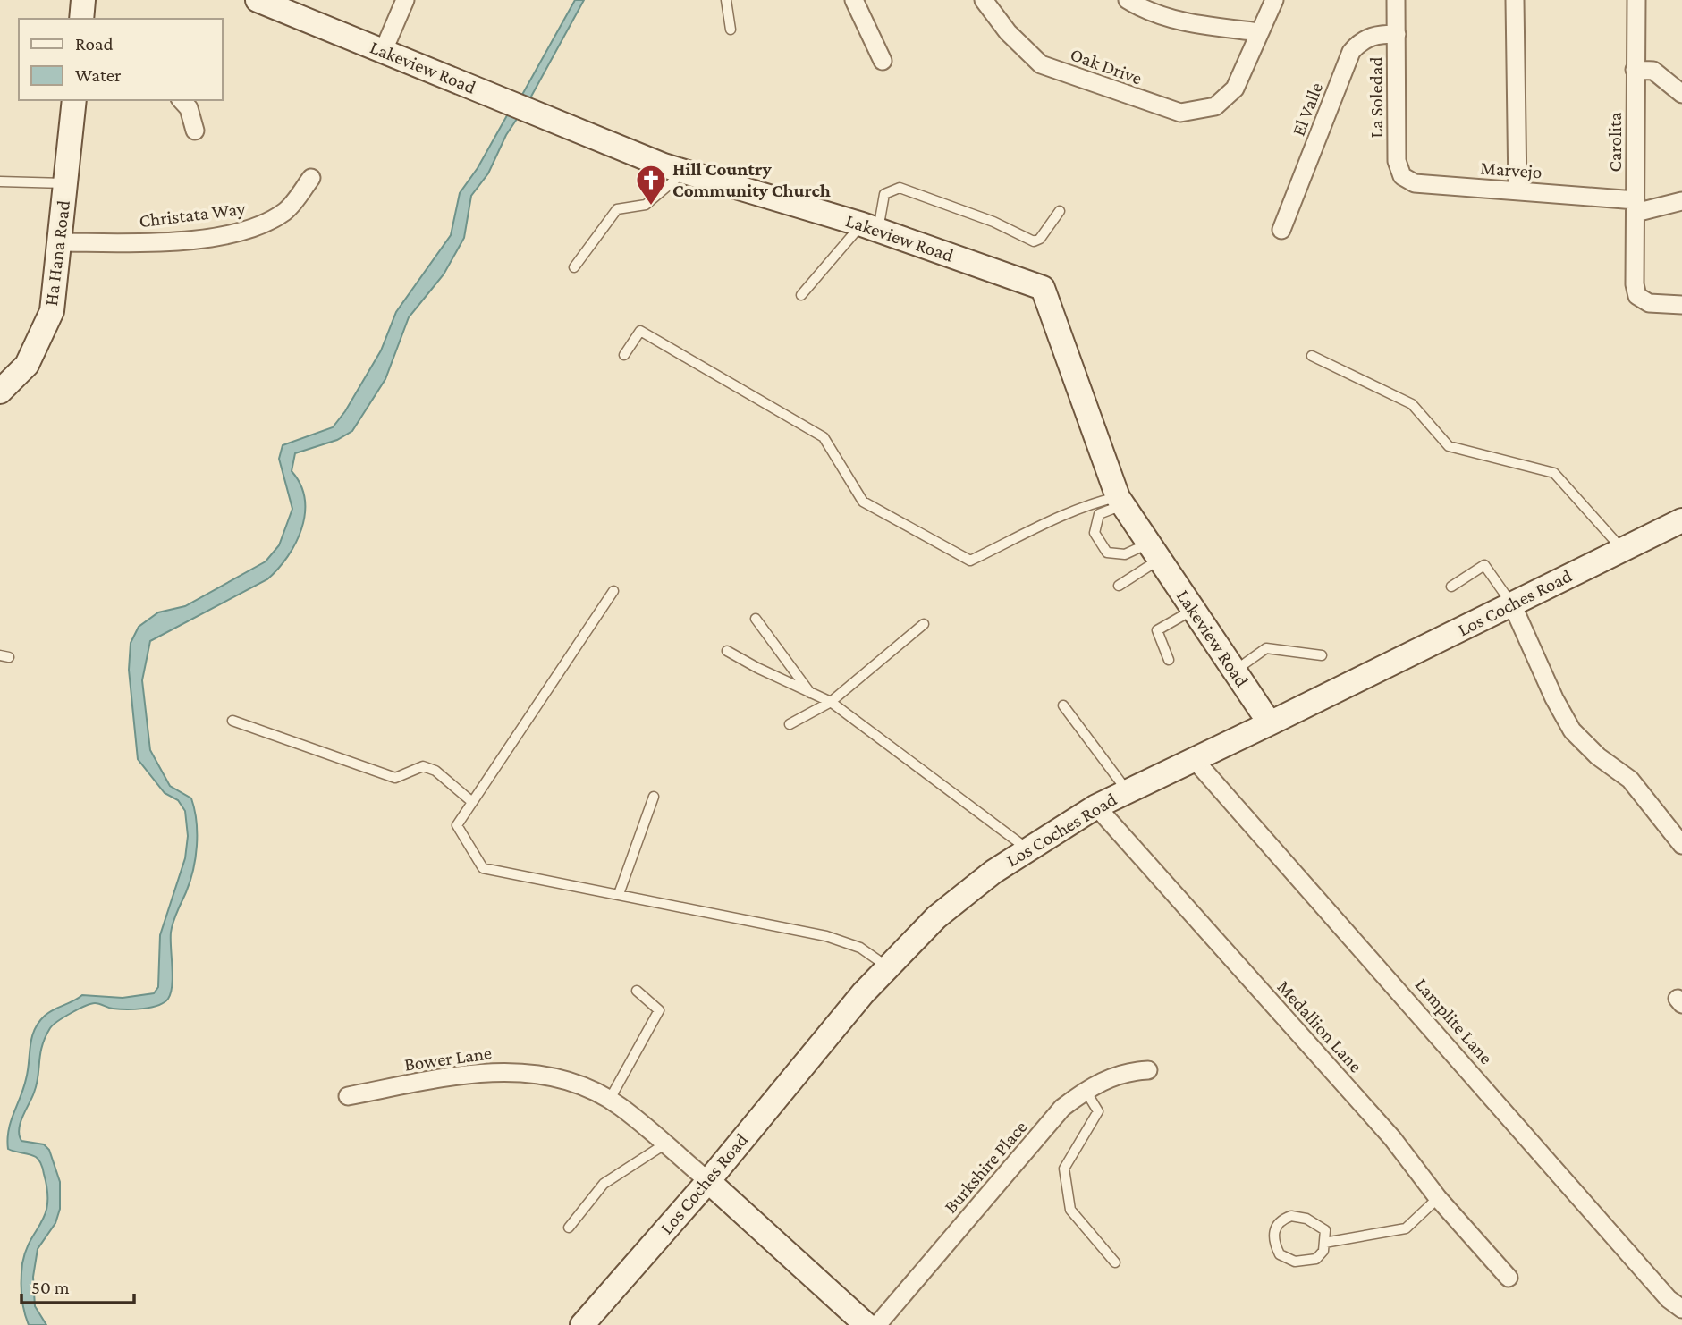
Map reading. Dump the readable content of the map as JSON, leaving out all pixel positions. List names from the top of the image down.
{
  "streets": {
    "street": [
      "Oak Drive",
      "Lakeview Road",
      "La Soledad",
      "El Valle",
      "Carolita",
      "Marvejo",
      "Christata Way",
      "Ha Hana Road",
      "Los Coches Road",
      "Lamplite Lane",
      "Medallion Lane",
      "Bower Lane",
      "Burkshire Place"
    ]
  },
  "crossings": [
    ["Lakeview Road", "Los Coches Road"],
    ["La Soledad", "El Valle"],
    ["La Soledad", "Marvejo"],
    ["Carolita", "Marvejo"],
    ["Christata Way", "Ha Hana Road"],
    ["Los Coches Road", "Lamplite Lane"],
    ["Los Coches Road", "Medallion Lane"],
    ["Los Coches Road", "Bower Lane"]
  ],
  "places": {
    "church": ["Hill Country Community Church"]
  },
  "legend": ["Road", "Water"],
  "scale_bar": "50 m"
}
